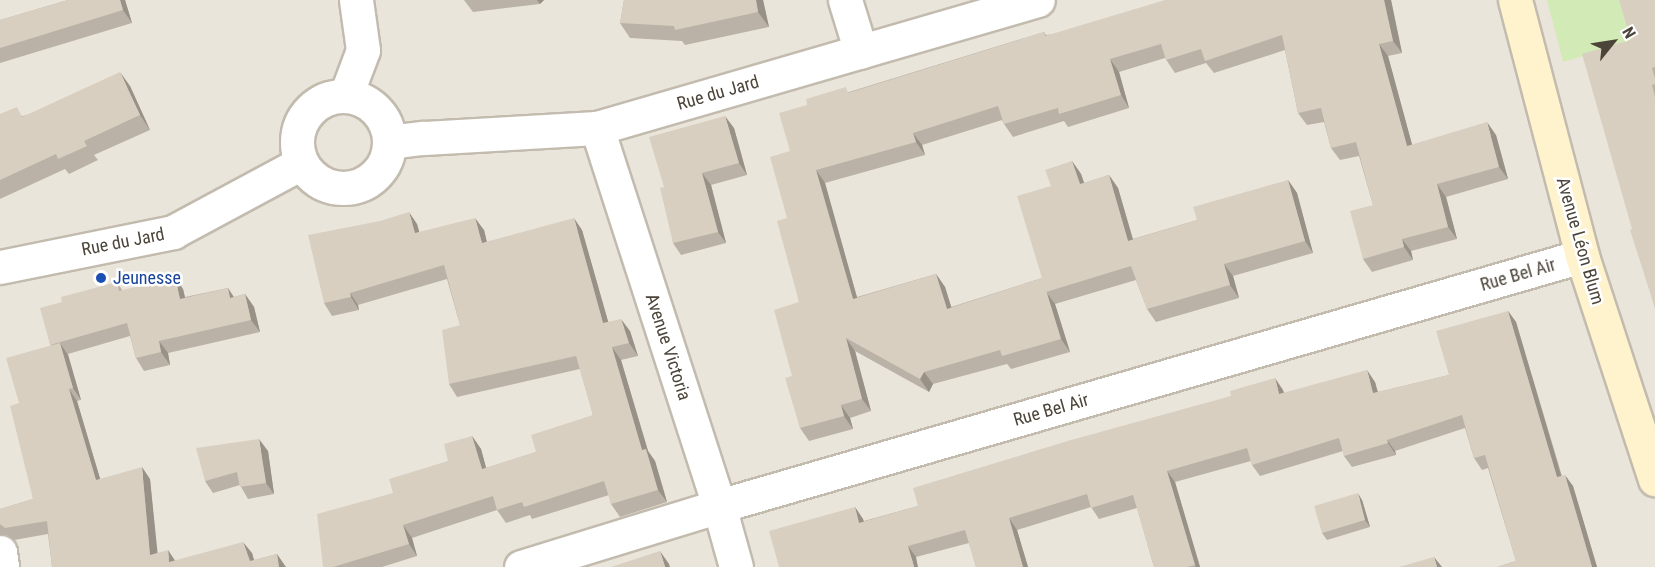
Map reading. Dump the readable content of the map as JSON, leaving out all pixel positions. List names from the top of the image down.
{
  "streets": {
    "street": [
      "Rue du Jard",
      "Avenue Léon Blum",
      "Rue Bel Air",
      "Avenue Victoria"
    ]
  },
  "crossings": [
    ["Rue du Jard", "Avenue Victoria"],
    ["Avenue Léon Blum", "Rue Bel Air"],
    ["Rue Bel Air", "Avenue Victoria"]
  ],
  "places": ["Jeunesse"],
  "north": "top right"
}
